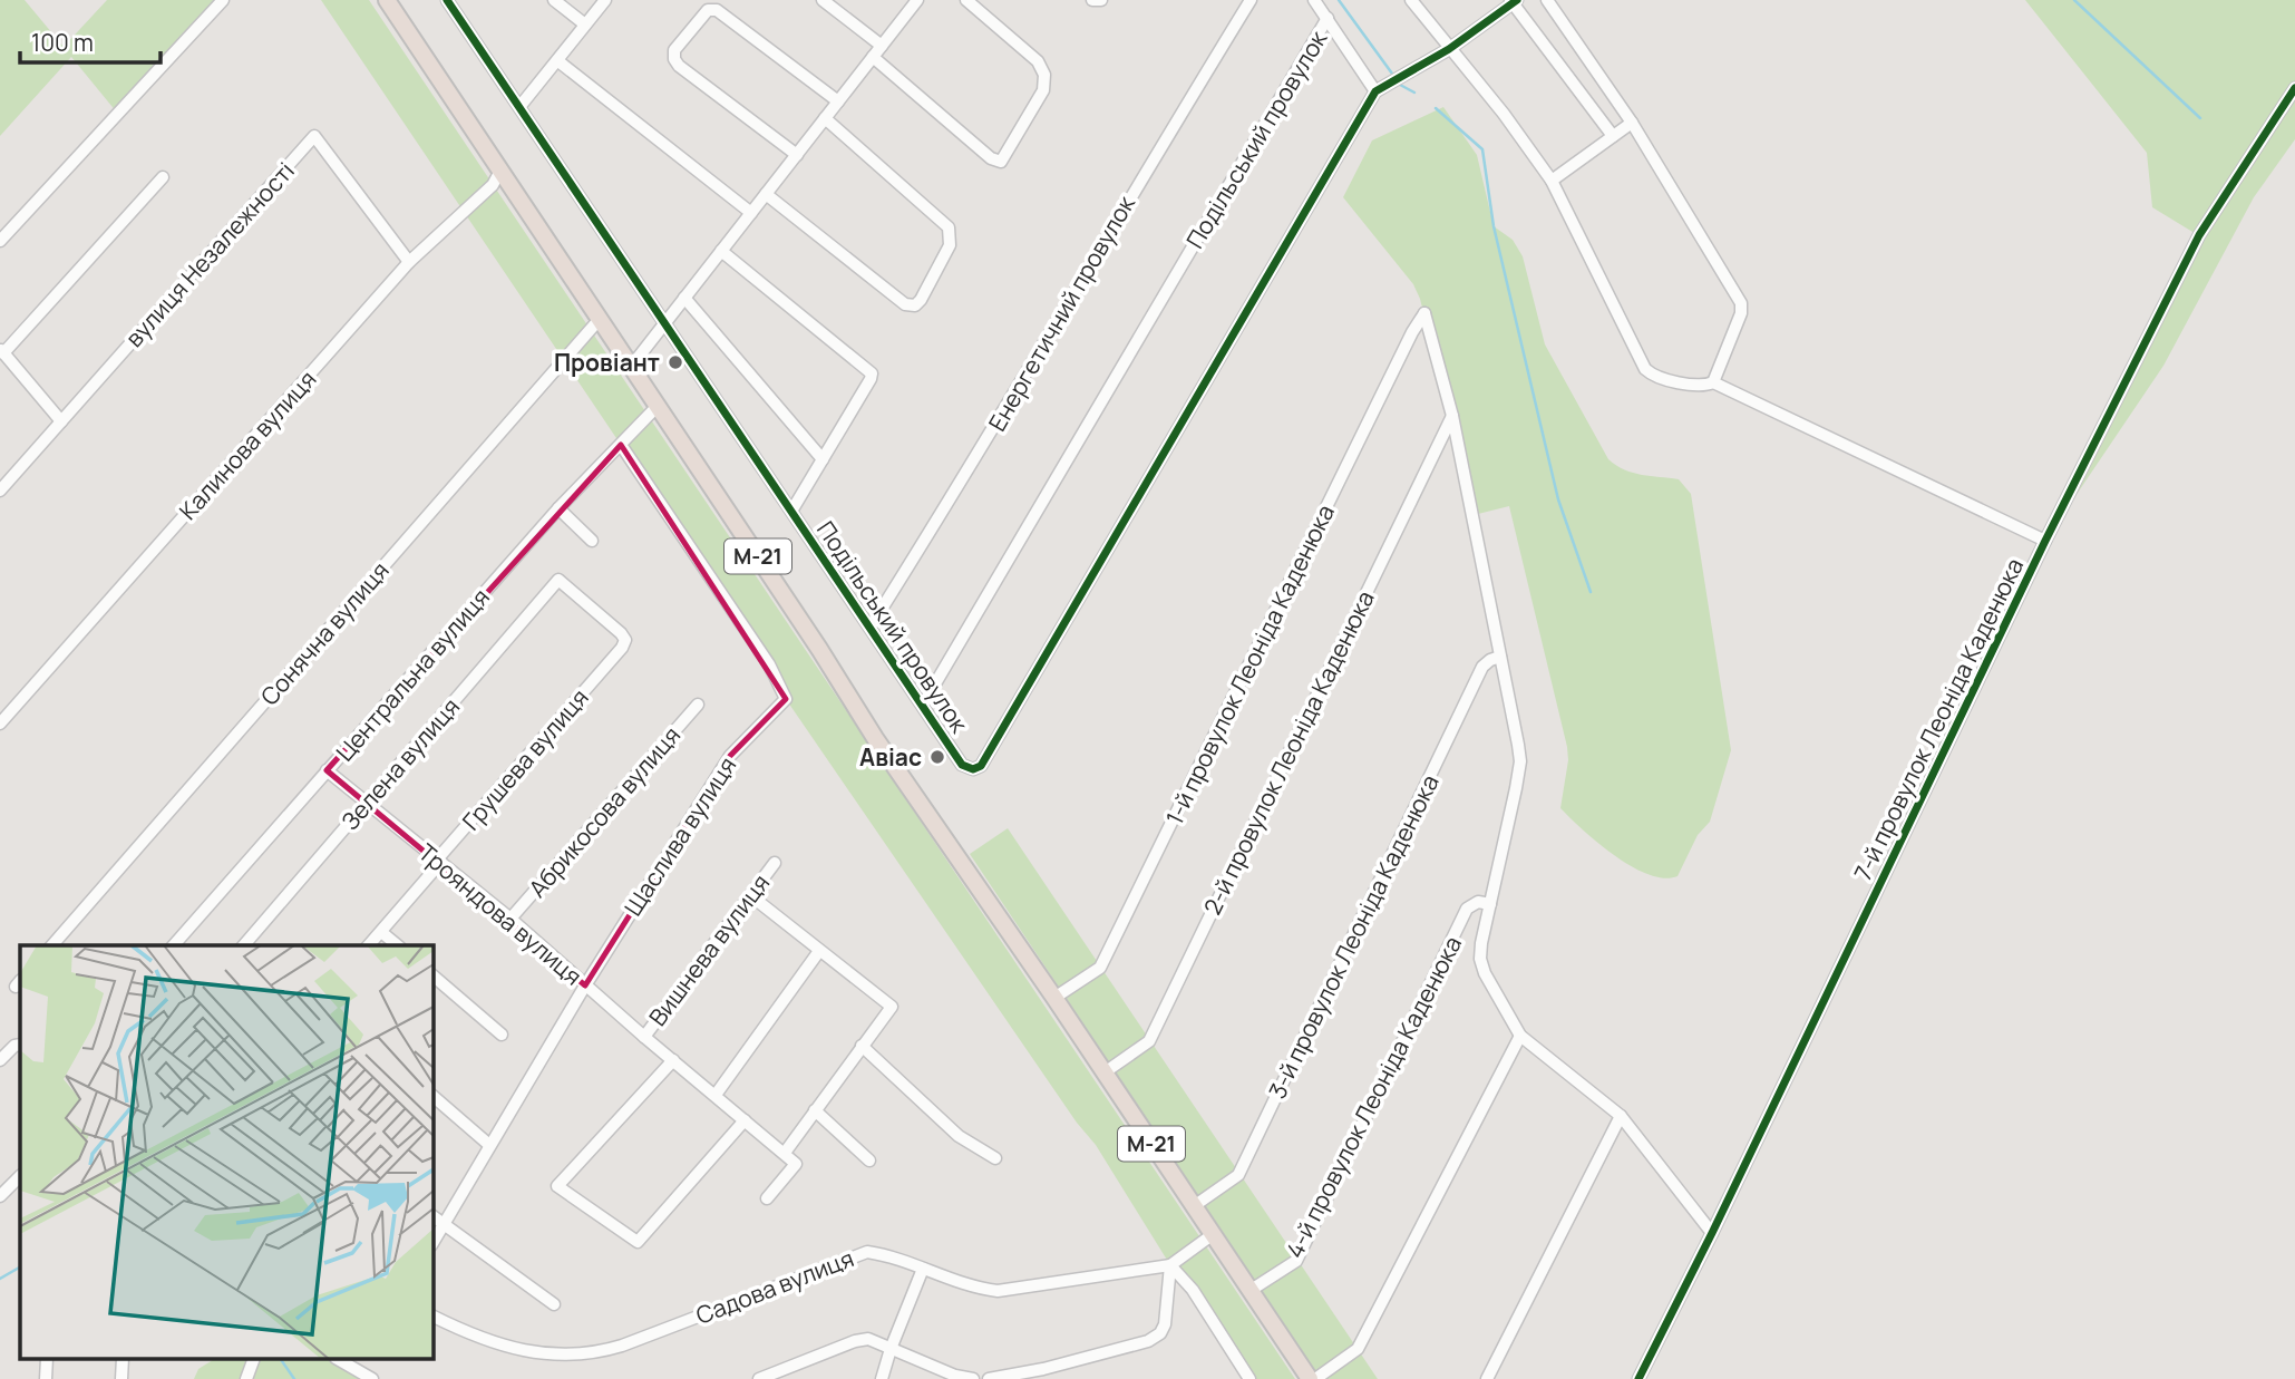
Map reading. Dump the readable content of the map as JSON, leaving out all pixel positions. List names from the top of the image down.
{
  "streets": {
    "highway": ["М-21"],
    "street": [
      "Подільський провулок",
      "вулиця Незалежності",
      "Енергетичний провулок",
      "Калинова вулиця",
      "Сонячна вулиця",
      "1-й провулок Леоніда Каденюка",
      "Центральна вулиця",
      "7-й провулок Леоніда Каденюка",
      "2-й провулок Леоніда Каденюка",
      "Грушева вулиця",
      "Зелена вулиця",
      "Абрикосова вулиця",
      "Щаслива вулиця",
      "Трояндова вулиця",
      "3-й провулок Леоніда Каденюка",
      "Вишнева вулиця",
      "4-й провулок Леоніда Каденюка",
      "Садова вулиця"
    ]
  },
  "crossings": [
    ["Подільський провулок", "Енергетичний провулок"],
    ["вулиця Незалежності", "Калинова вулиця"],
    ["Калинова вулиця", "М-21"],
    ["М-21", "Сонячна вулиця"],
    ["М-21", "1-й провулок Леоніда Каденюка"],
    ["М-21", "Центральна вулиця"],
    ["М-21", "2-й провулок Леоніда Каденюка"],
    ["М-21", "3-й провулок Леоніда Каденюка"],
    ["М-21", "4-й провулок Леоніда Каденюка"],
    ["1-й провулок Леоніда Каденюка", "2-й провулок Леоніда Каденюка"],
    ["Центральна вулиця", "Щаслива вулиця"],
    ["Центральна вулиця", "Трояндова вулиця"],
    ["Грушева вулиця", "Зелена вулиця"],
    ["Грушева вулиця", "Трояндова вулиця"],
    ["Зелена вулиця", "Трояндова вулиця"],
    ["Абрикосова вулиця", "Трояндова вулиця"],
    ["Щаслива вулиця", "Трояндова вулиця"],
    ["Трояндова вулиця", "Вишнева вулиця"]
  ],
  "places": ["Провіант", "Авіас"],
  "scale_bar": "100 m"
}
